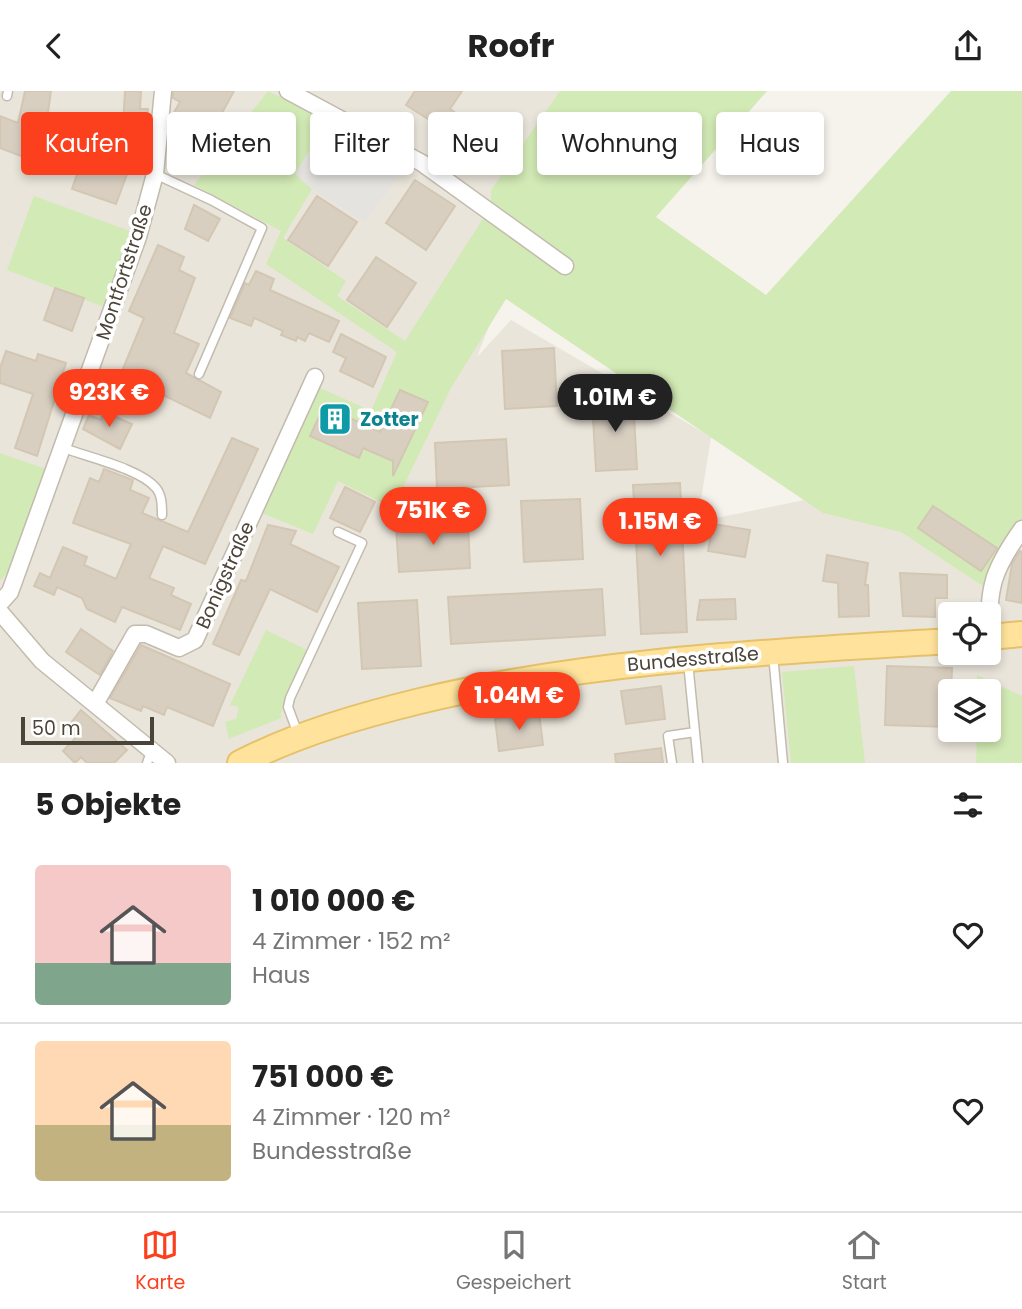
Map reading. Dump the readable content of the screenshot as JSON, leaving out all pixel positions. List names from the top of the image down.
{
  "streets": {
    "main road": ["Bundesstraße"],
    "street": ["Montfortstraße", "Bonigstraße"]
  },
  "places": {
    "building": ["Zotter"]
  },
  "scale_bar": "50 m",
  "page": {
    "header": "Roofr",
    "chip": [
      "Kaufen",
      "Mieten",
      "Filter",
      "Neu",
      "Wohnung",
      "Haus"
    ],
    "price": [
      "923K €",
      "1.01M €",
      "751K €",
      "1.15M €",
      "1.04M €"
    ],
    "scale": "50 m",
    "heading": "5 Objekte",
    "list": [
      {
        "name": "1 010 000 €",
        "note": "4 Zimmer · 152 m² · Haus"
      },
      {
        "name": "751 000 €",
        "note": "4 Zimmer · 120 m² · Bundesstraße"
      }
    ],
    "tabs": ["Karte", "Gespeichert", "Start"]
  }
}
